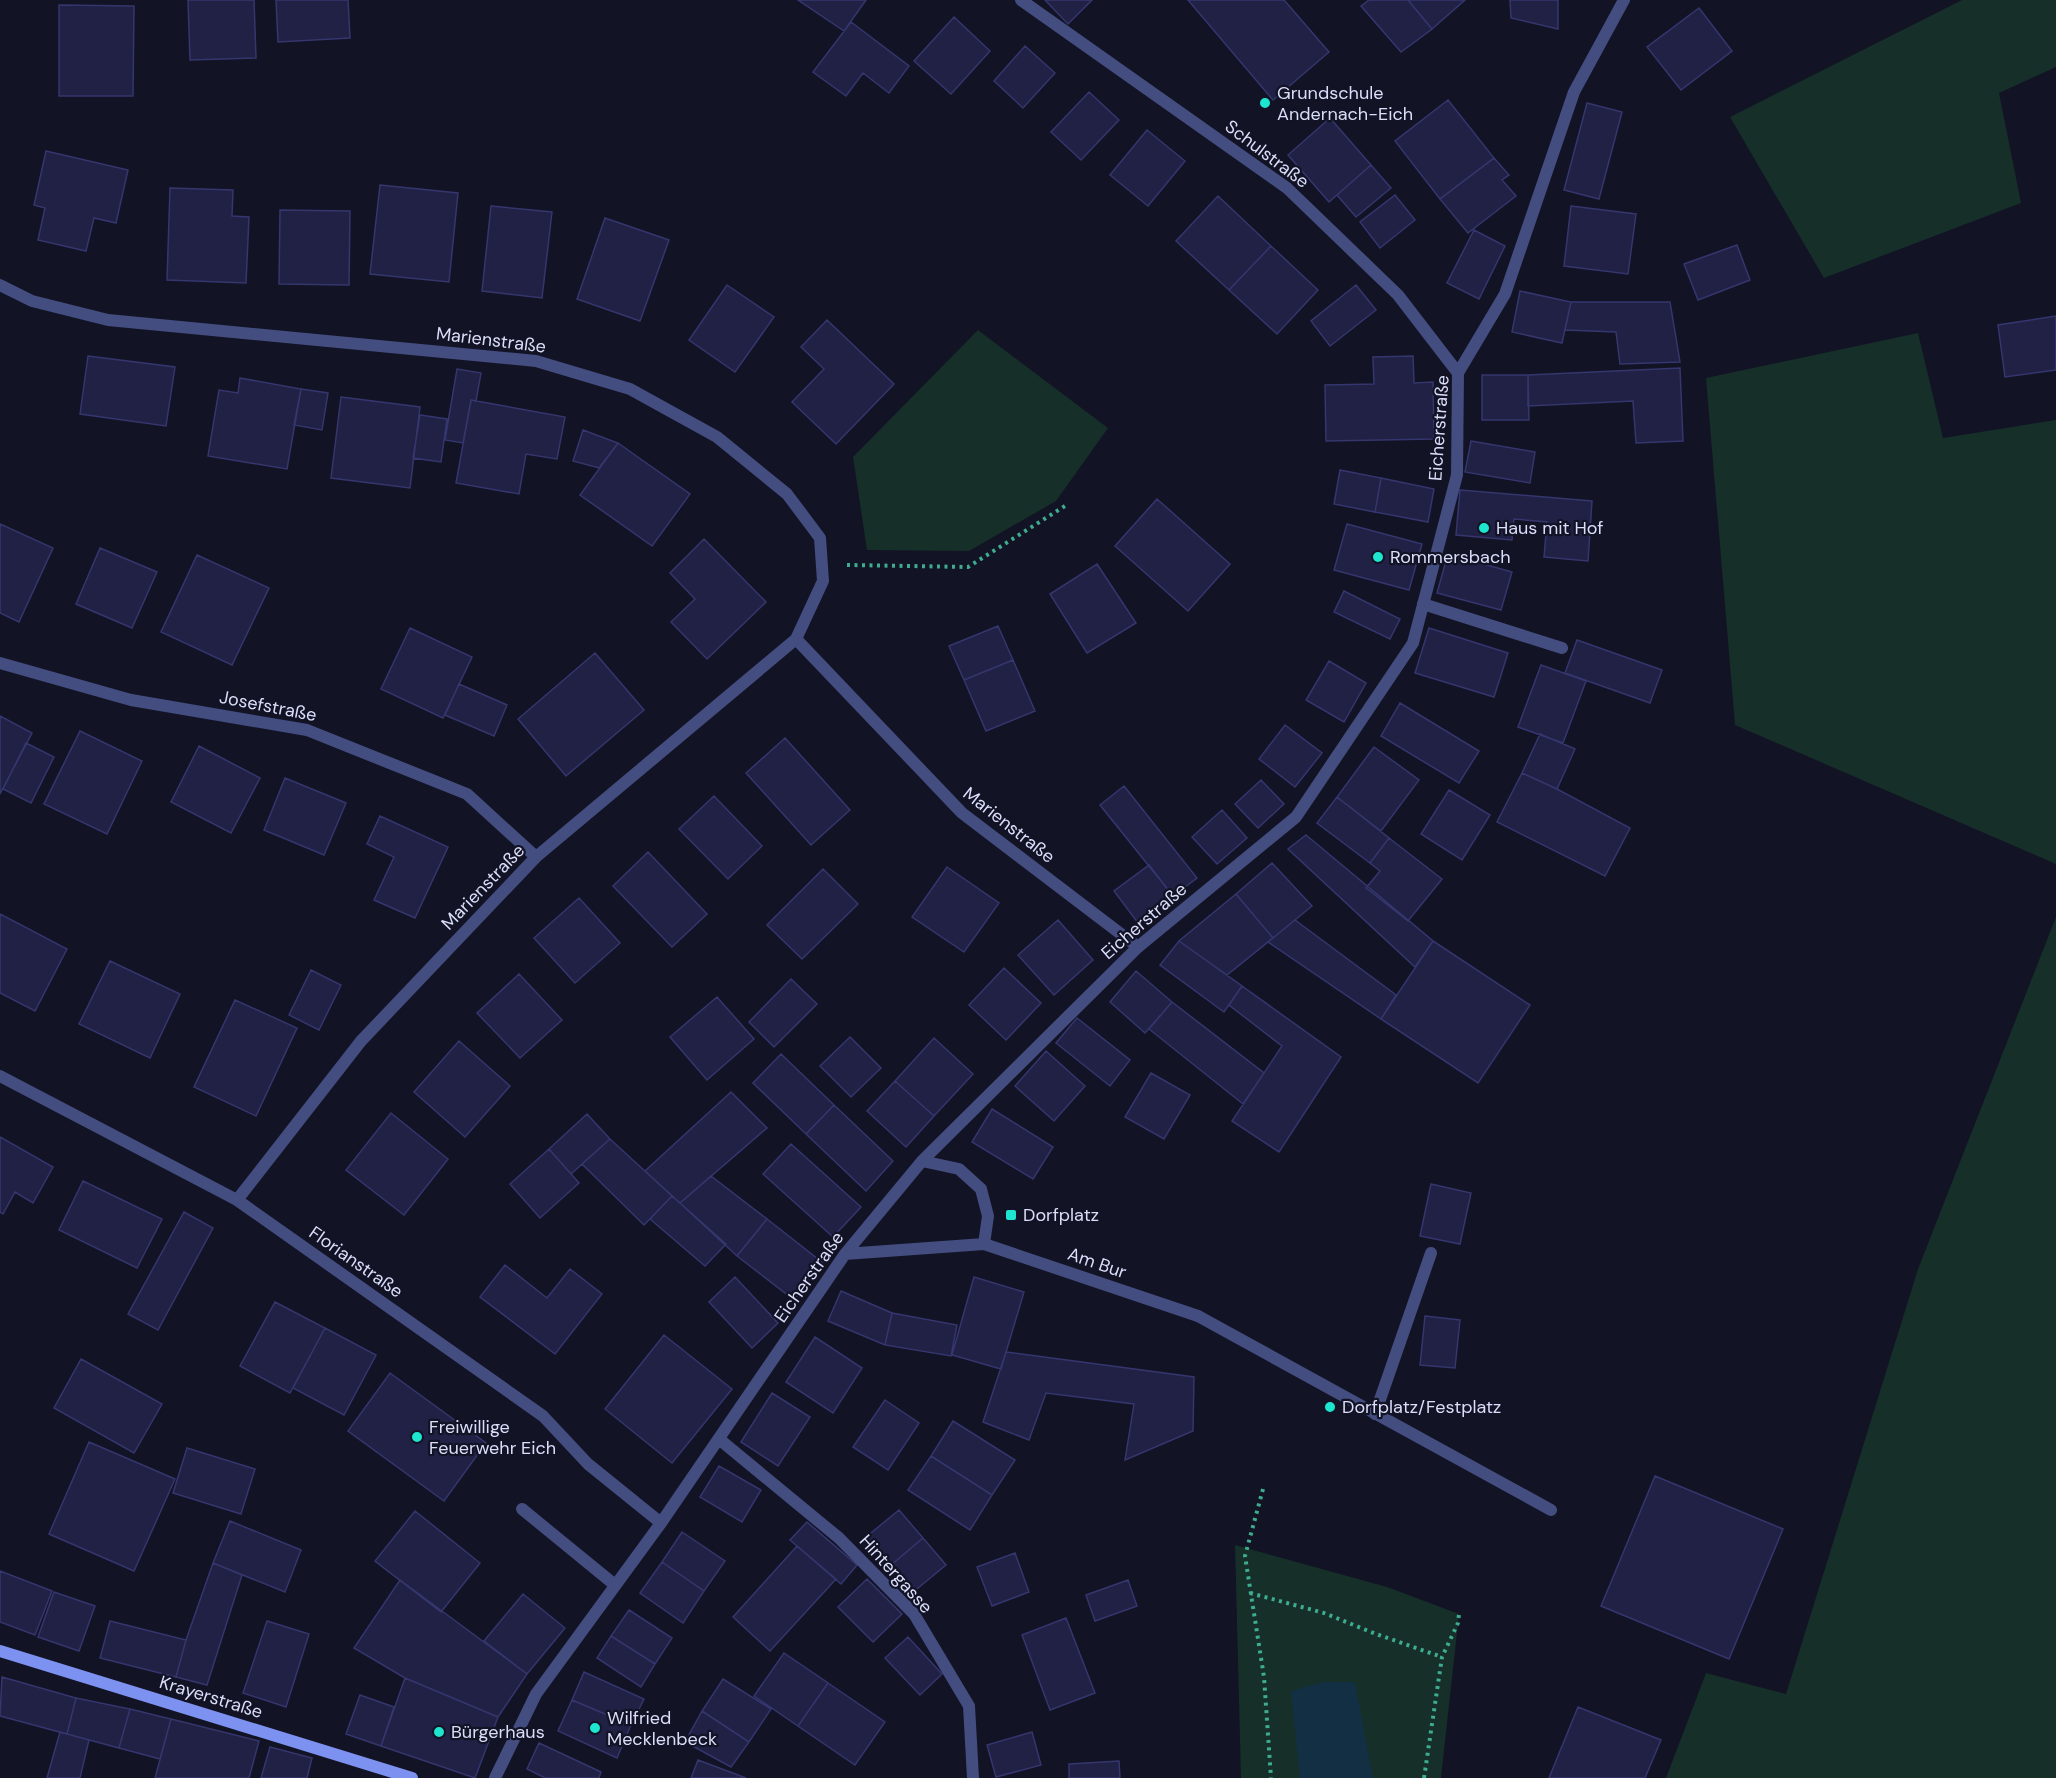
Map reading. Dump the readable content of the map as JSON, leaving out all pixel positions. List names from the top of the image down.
{
  "streets": {
    "street": [
      "Schulstraße",
      "Marienstraße",
      "Eicherstraße",
      "Josefstraße",
      "Florianstraße",
      "Am Bur",
      "Hintergasse",
      "Krayerstraße"
    ]
  },
  "crossings": [
    ["Schulstraße", "Eicherstraße"],
    ["Marienstraße", "Eicherstraße"],
    ["Marienstraße", "Josefstraße"],
    ["Marienstraße", "Florianstraße"],
    ["Eicherstraße", "Florianstraße"],
    ["Eicherstraße", "Am Bur"],
    ["Eicherstraße", "Hintergasse"]
  ],
  "places": {
    "other": [
      "Grundschule Andernach-Eich",
      "Haus mit Hof",
      "Rommersbach",
      "Dorfplatz/Festplatz",
      "Freiwillige Feuerwehr Eich",
      "Wilfried Mecklenbeck",
      "Bürgerhaus"
    ],
    "transit": ["Dorfplatz"]
  }
}
